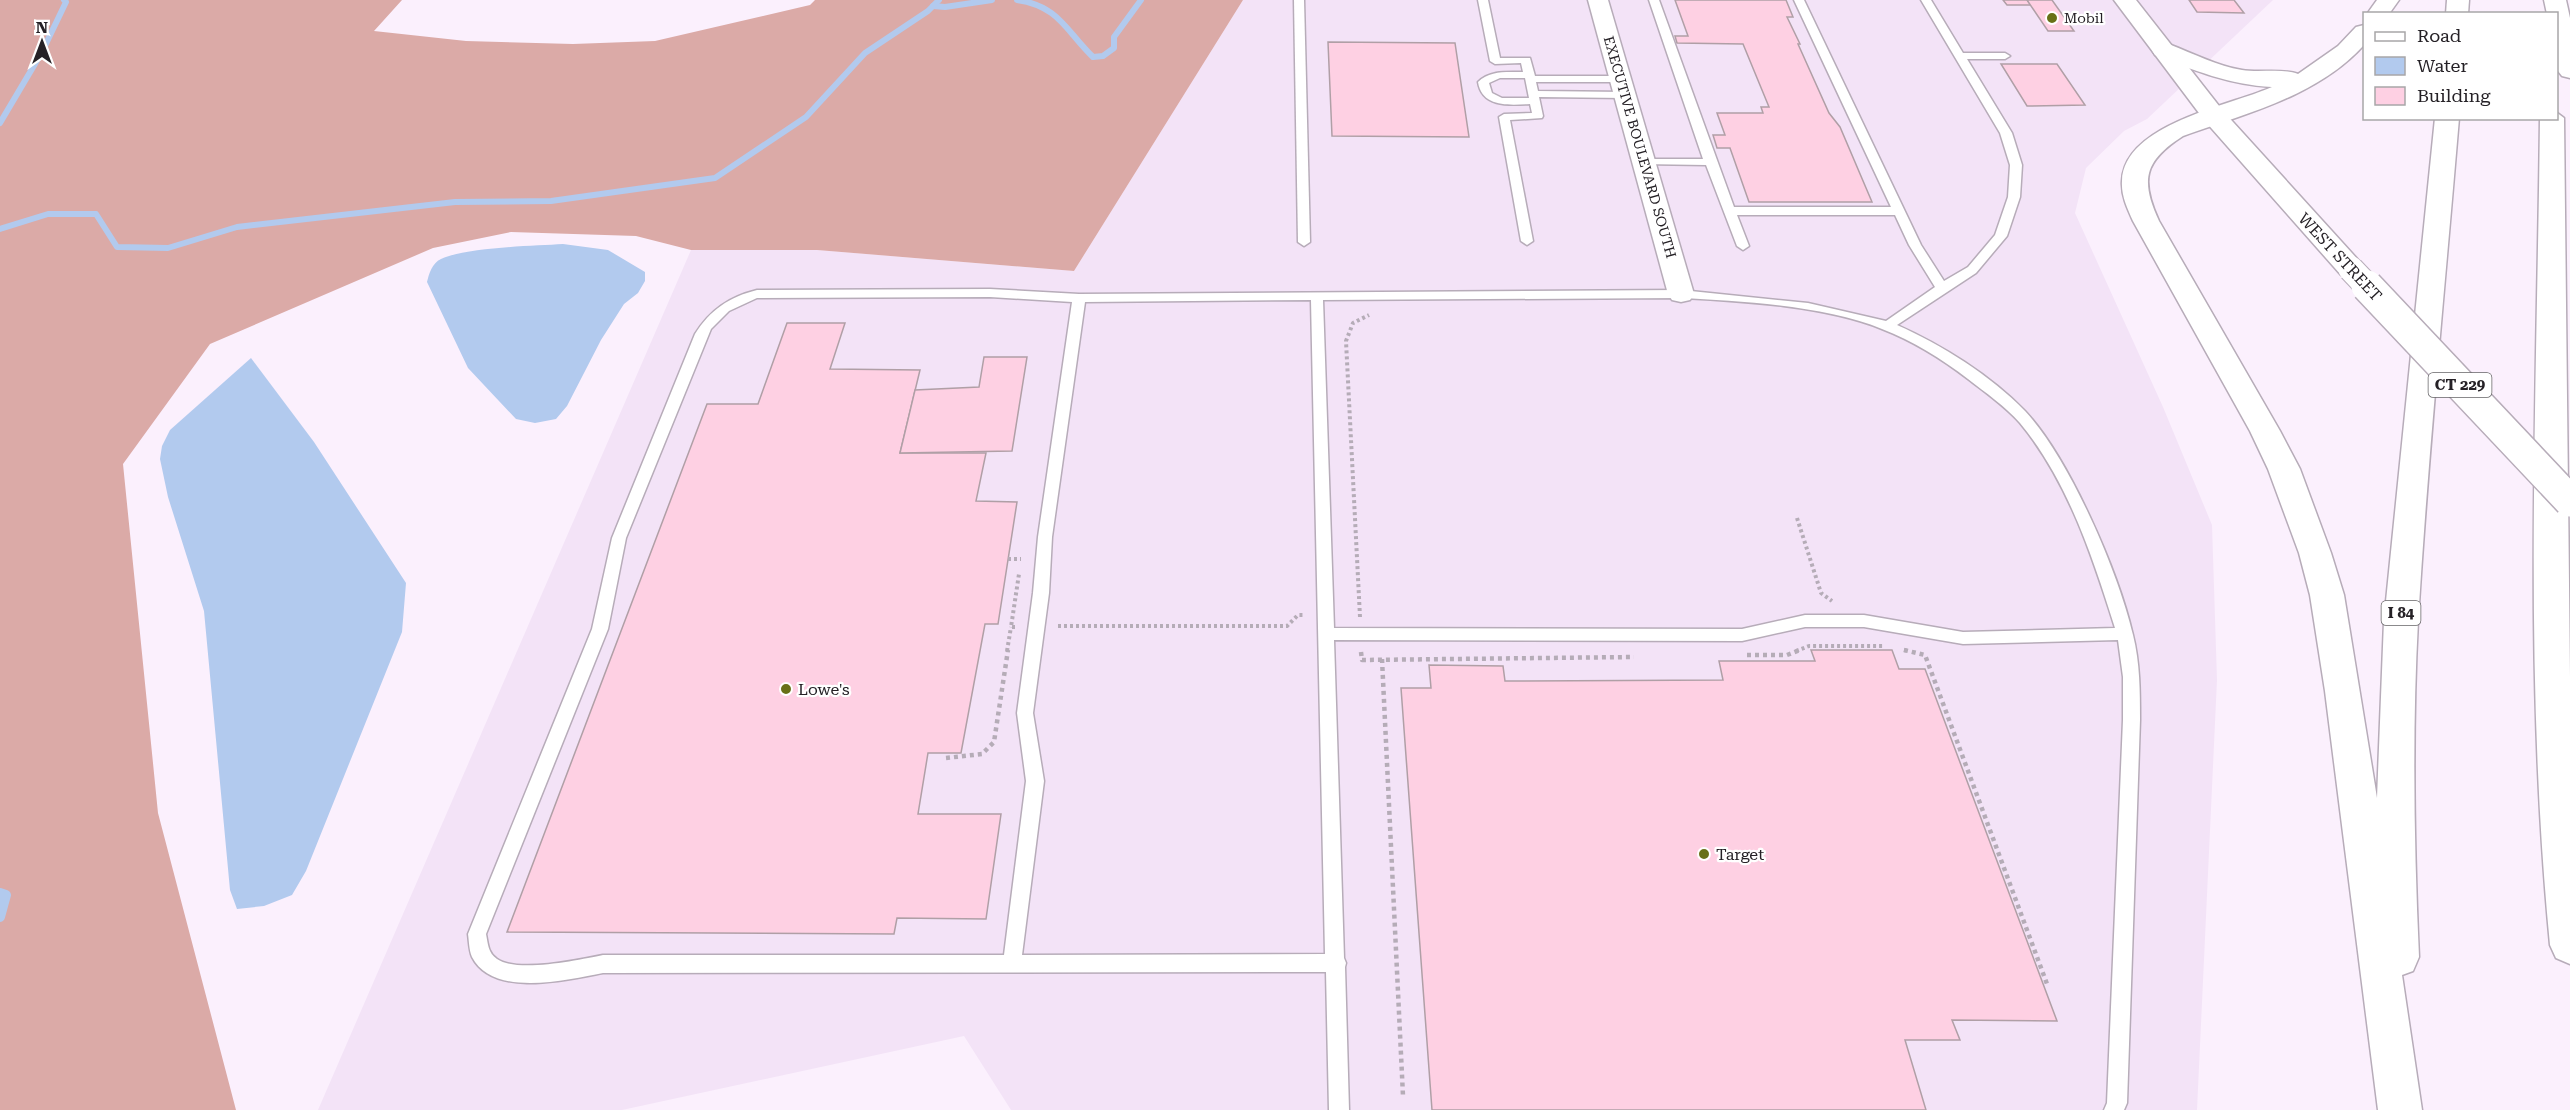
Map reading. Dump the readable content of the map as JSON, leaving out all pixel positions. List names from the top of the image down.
{
  "streets": {
    "main road": ["WEST STREET", "CT 229", "I 84"],
    "street": ["EXECUTIVE BOULEVARD SOUTH"]
  },
  "places": ["Mobil", "Lowe's", "Target"],
  "legend": ["Road", "Water", "Building"],
  "north": "top"
}
